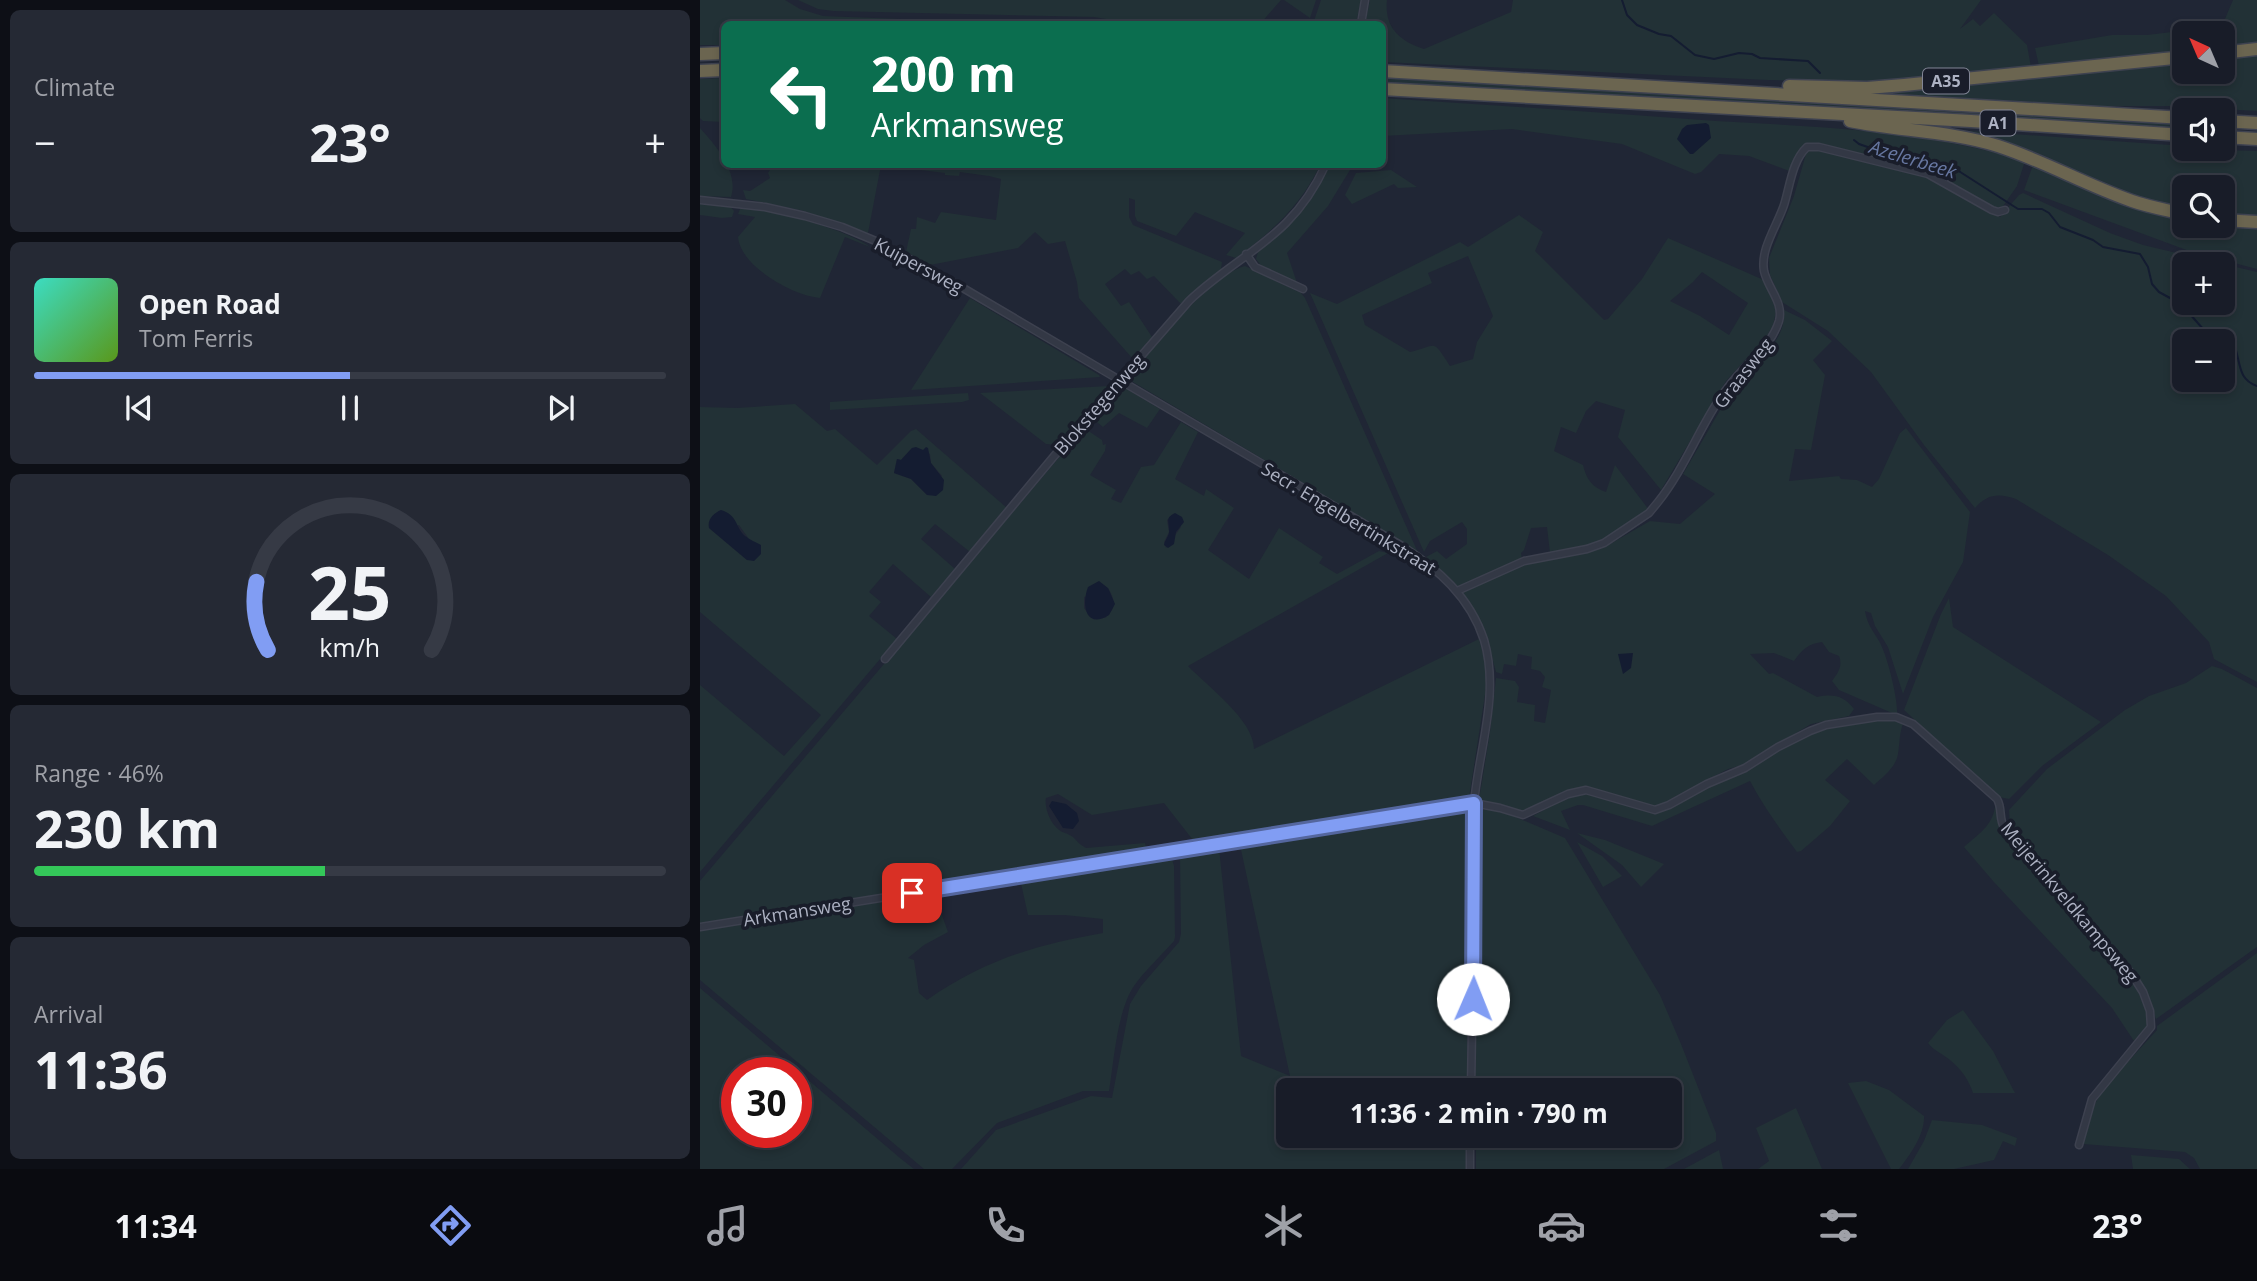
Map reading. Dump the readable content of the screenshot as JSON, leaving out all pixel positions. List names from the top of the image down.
{
  "streets": {
    "highway": ["A35", "A1"],
    "street": [
      "Kuipersweg",
      "Graasweg",
      "Blokstegenweg",
      "Secr. Engelbertinkstraat",
      "Meijerinkveldkampsweg",
      "Arkmansweg"
    ]
  },
  "crossings": [
    ["A35", "A1"],
    ["Kuipersweg", "Blokstegenweg"],
    ["Kuipersweg", "Secr. Engelbertinkstraat"],
    ["Graasweg", "Secr. Engelbertinkstraat"],
    ["Blokstegenweg", "Secr. Engelbertinkstraat"],
    ["Secr. Engelbertinkstraat", "Meijerinkveldkampsweg"],
    ["Secr. Engelbertinkstraat", "Arkmansweg"],
    ["Meijerinkveldkampsweg", "Arkmansweg"]
  ],
  "water": ["Azelerbeek"],
  "north": "top left",
  "page": {
    "tile": [
      "Climate",
      ["Range · 46%", "230 km"],
      ["Arrival", "11:36"]
    ],
    "map_buttons": ["+", "−"],
    "turn": ["200 m", "Arkmansweg"],
    "heat": ["−", "23°", "+"],
    "song": ["Open Road", "Tom Ferris"],
    "limit": "30",
    "trip": "11:36 · 2 min · 790 m",
    "tabs": ["11:34", "23°"],
    "gauge": ["25", "km/h"]
  }
}
